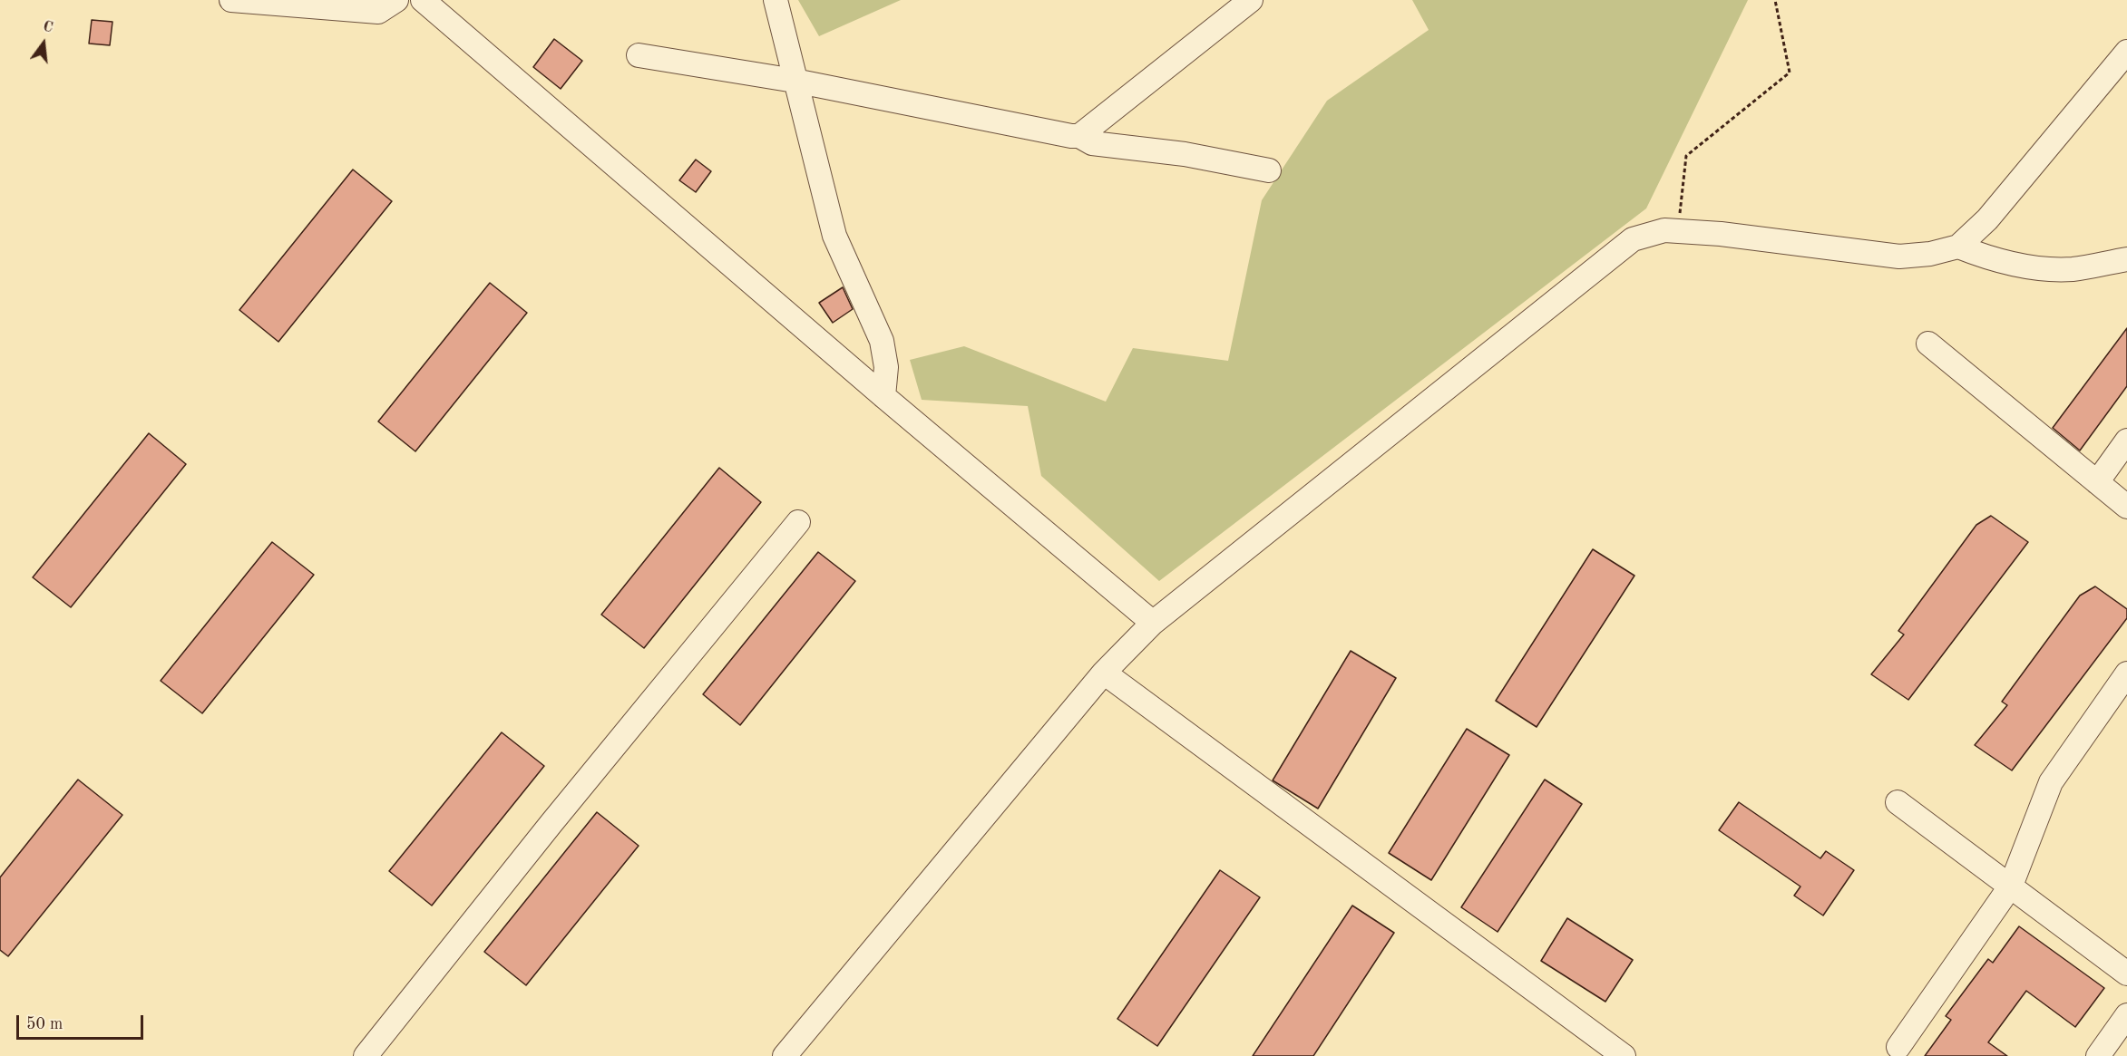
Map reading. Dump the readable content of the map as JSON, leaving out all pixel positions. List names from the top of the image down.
{
  "scale_bar": "50 m",
  "north": "top"
}
